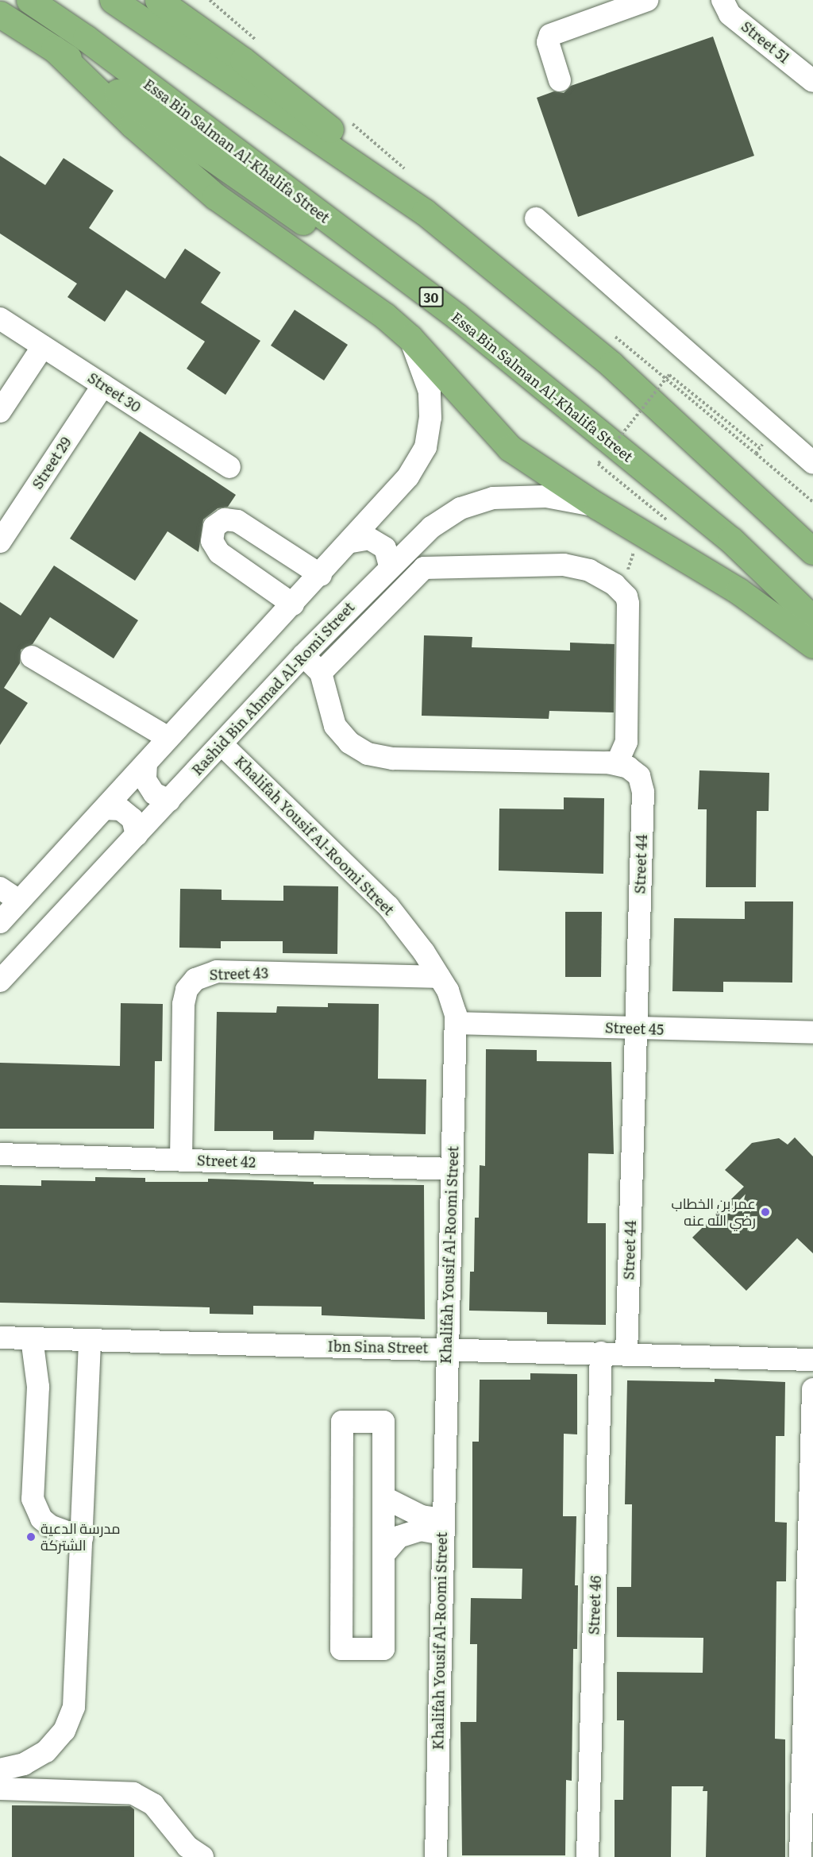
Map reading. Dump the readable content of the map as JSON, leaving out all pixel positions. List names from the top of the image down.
{
  "streets": {
    "highway": ["Essa Bin Salman Al-Khalifa Street", "30"],
    "street": [
      "Street 51",
      "Street 30",
      "Street 29",
      "Rashid Bin Ahmad Al-Romi Street",
      "Khalifah Yousif Al-Roomi Street",
      "Street 44",
      "Street 43",
      "Street 45",
      "Street 42",
      "Ibn Sina Street",
      "Street 46"
    ]
  },
  "crossings": [
    ["Street 30", "Street 29"],
    ["Rashid Bin Ahmad Al-Romi Street", "Khalifah Yousif Al-Roomi Street"],
    ["Rashid Bin Ahmad Al-Romi Street", "Street 44"],
    ["Khalifah Yousif Al-Roomi Street", "Street 43"],
    ["Khalifah Yousif Al-Roomi Street", "Street 45"],
    ["Khalifah Yousif Al-Roomi Street", "Street 42"],
    ["Khalifah Yousif Al-Roomi Street", "Ibn Sina Street"],
    ["Street 44", "Street 45"],
    ["Street 44", "Ibn Sina Street"],
    ["Street 43", "Street 42"],
    ["Ibn Sina Street", "Street 46"]
  ],
  "places": ["عمر بن الخطاب رضي الله عنه", "مدرسة الدعية الشتركة"]
}
